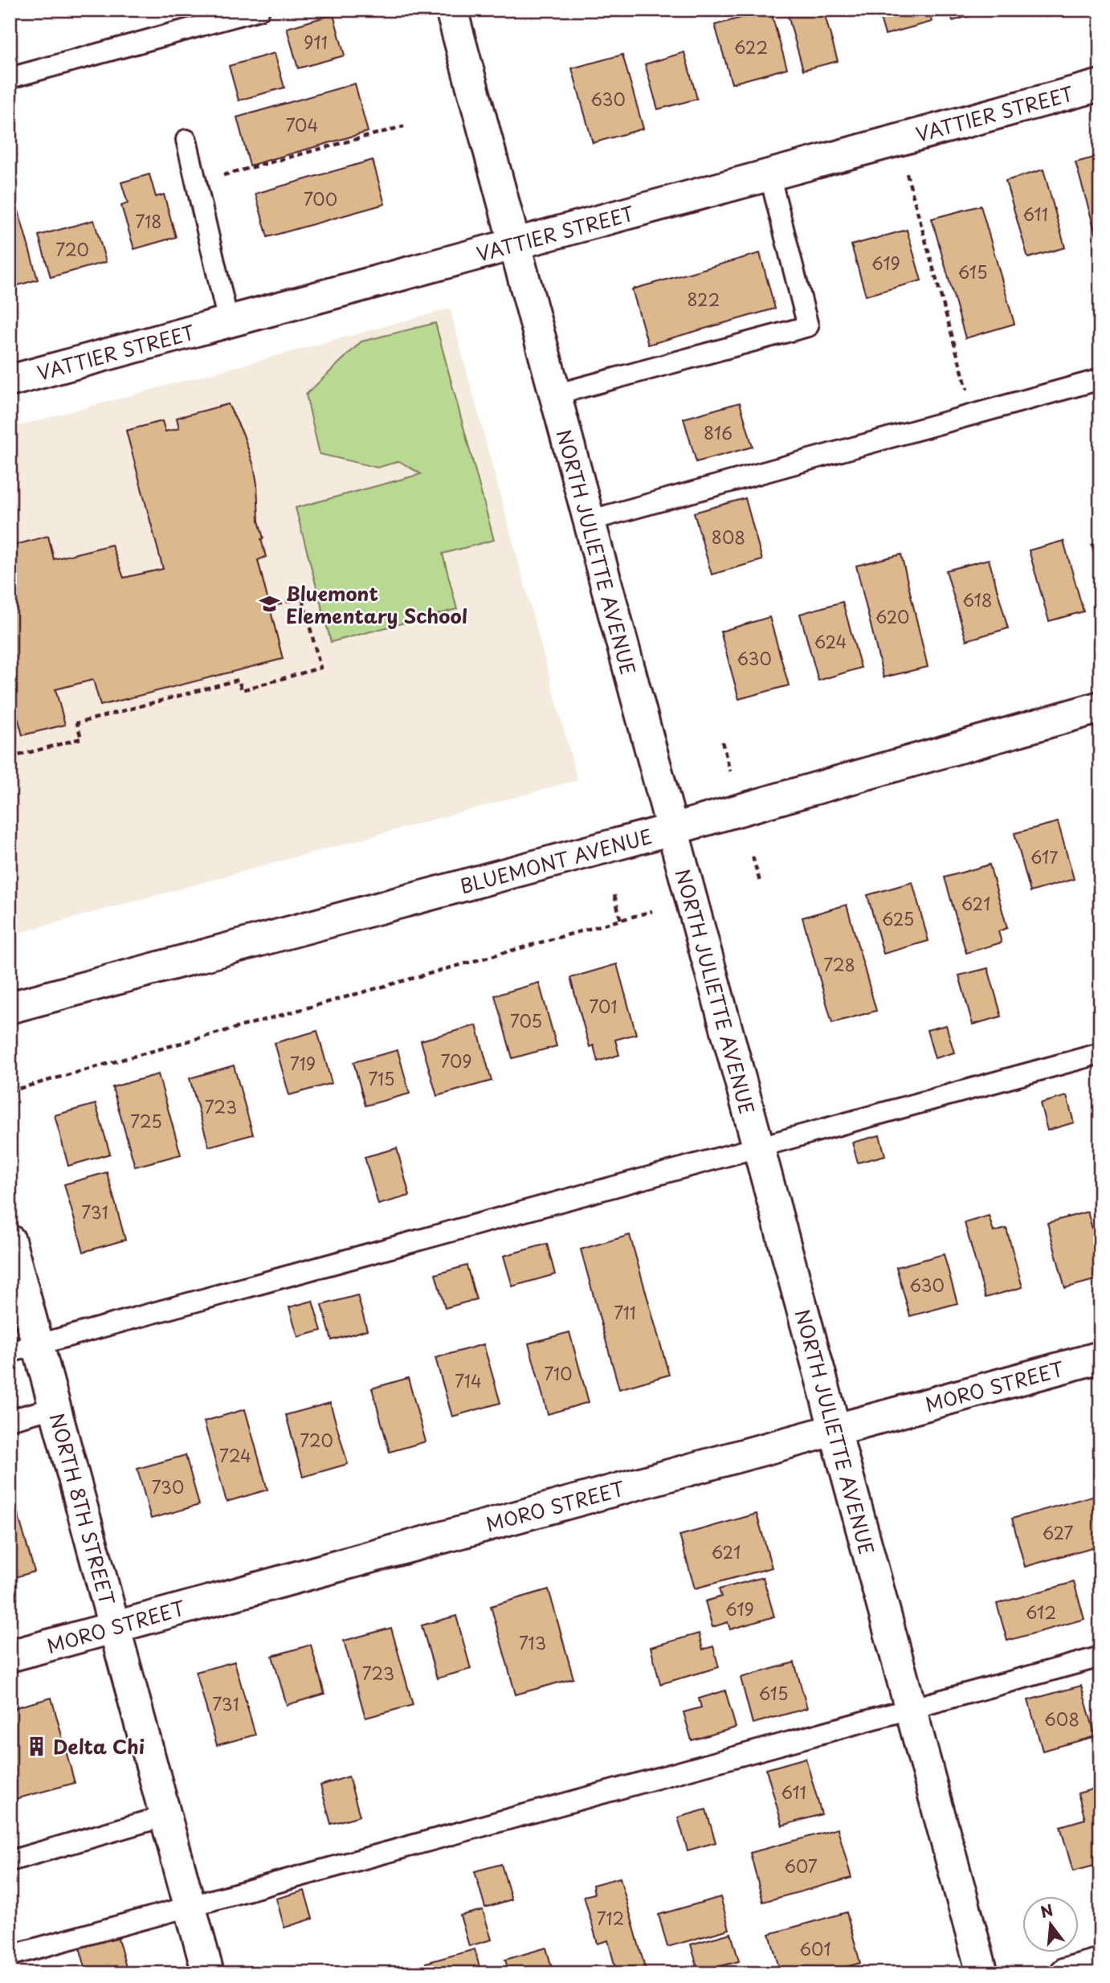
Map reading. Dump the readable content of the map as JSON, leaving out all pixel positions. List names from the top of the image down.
{
  "streets": {
    "street": [
      "VATTIER STREET",
      "NORTH JULIETTE AVENUE",
      "BLUEMONT AVENUE",
      "MORO STREET",
      "NORTH 8TH STREET"
    ]
  },
  "crossings": [
    ["VATTIER STREET", "NORTH JULIETTE AVENUE"],
    ["NORTH JULIETTE AVENUE", "BLUEMONT AVENUE"],
    ["NORTH JULIETTE AVENUE", "MORO STREET"],
    ["MORO STREET", "NORTH 8TH STREET"]
  ],
  "places": {
    "school or university": ["Bluemont Elementary School"],
    "building": ["Delta Chi"]
  },
  "house_numbers": [
    "911",
    "622",
    "630",
    "704",
    "700",
    "611",
    "718",
    "720",
    "619",
    "615",
    "822",
    "816",
    "808",
    "618",
    "620",
    "624",
    "630",
    "617",
    "621",
    "625",
    "728",
    "701",
    "705",
    "709",
    "719",
    "715",
    "723",
    "725",
    "731",
    "630",
    "711",
    "710",
    "714",
    "720",
    "724",
    "730",
    "627",
    "621",
    "619",
    "612",
    "713",
    "723",
    "615",
    "731",
    "608",
    "611",
    "607",
    "712",
    "601"
  ],
  "north": "top"
}
